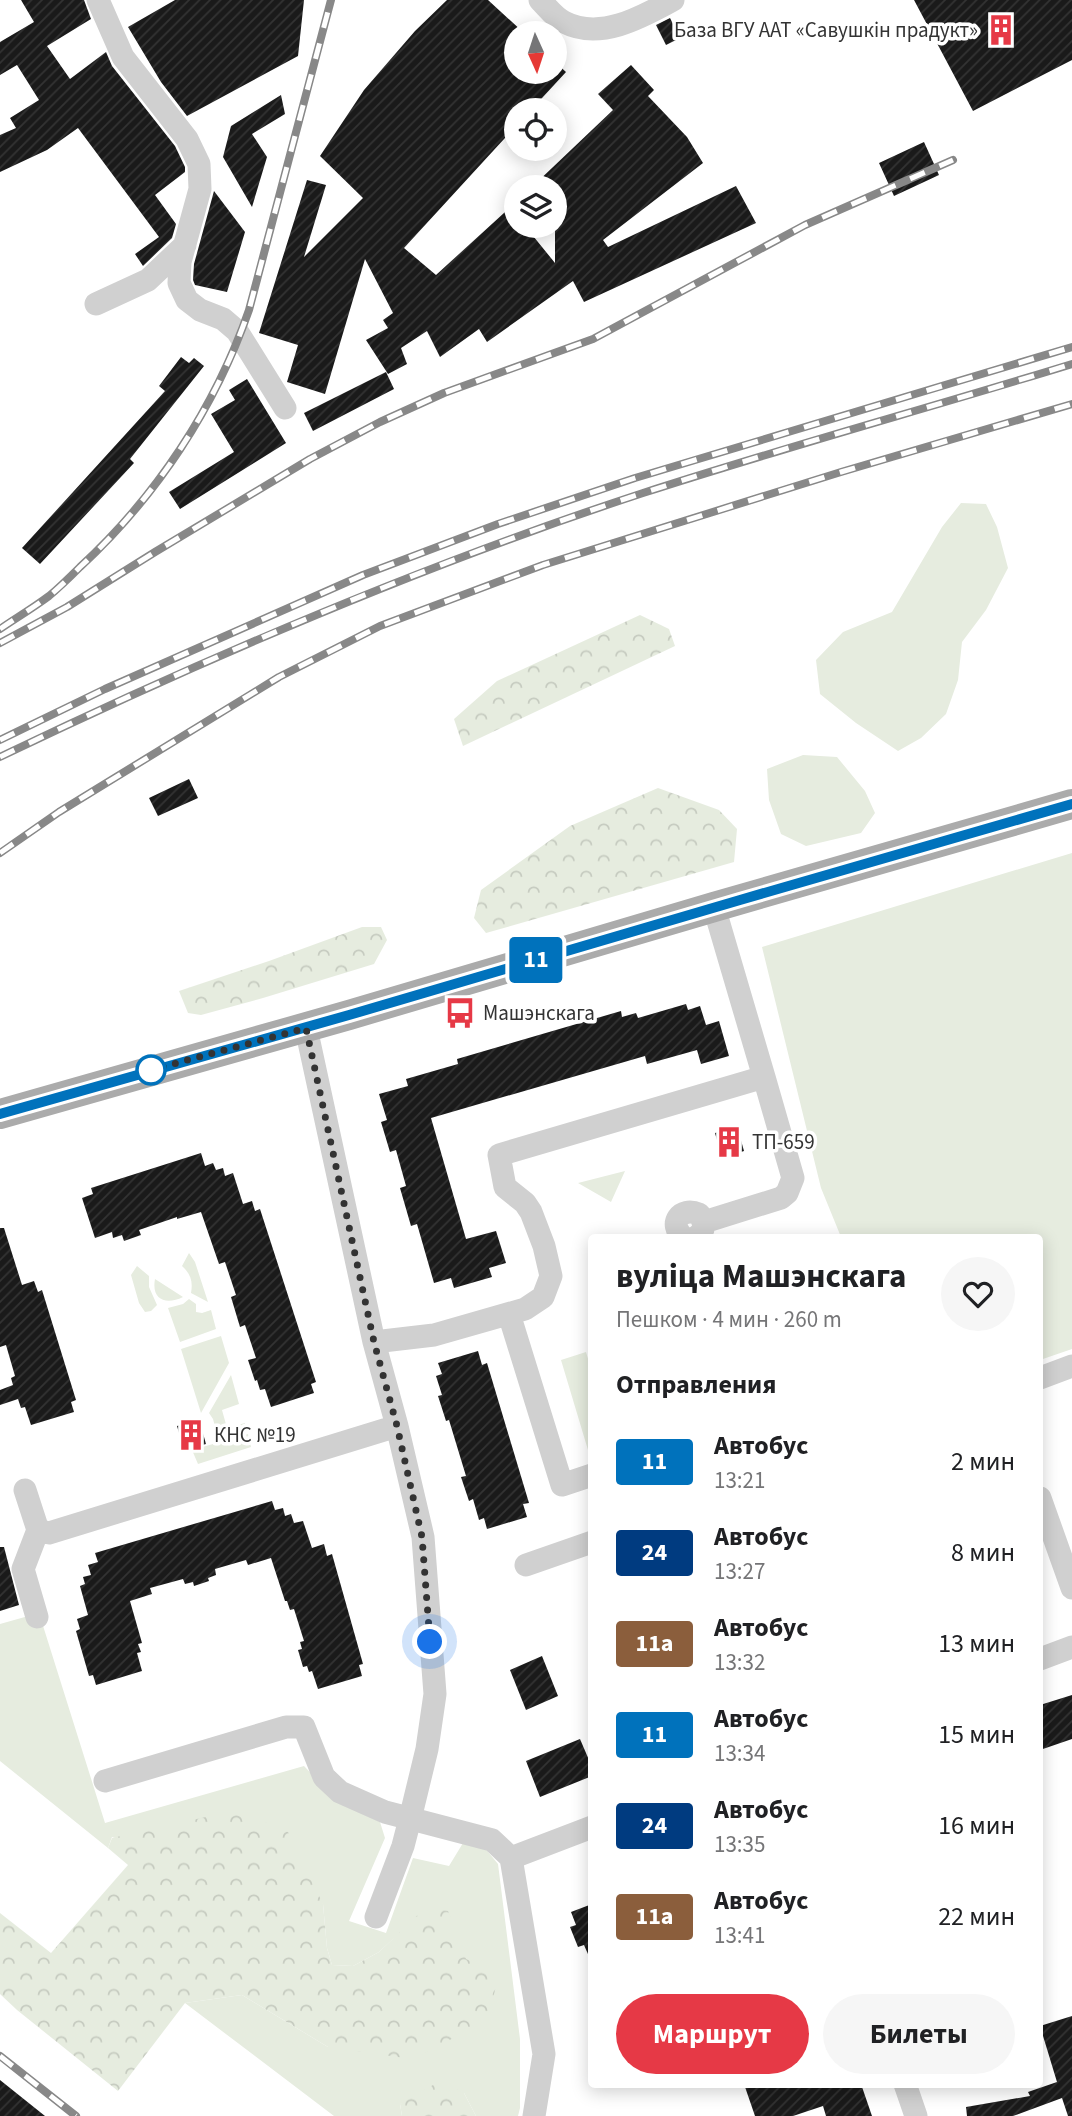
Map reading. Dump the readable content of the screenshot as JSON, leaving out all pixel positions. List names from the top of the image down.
{
  "places": {
    "building": ["База ВГУ ААТ «Савушкін прадукт»", "ТП-659", "КНС №19"],
    "bus stop": ["Машэнскага"]
  },
  "lines": ["bus line 11"],
  "north": "bottom",
  "page": {
    "on_map": "11",
    "heading": [
      ["вуліца Машэнскага", "Пешком · 4 мин · 260 m"],
      "Отправления"
    ],
    "list": [
      {
        "mark": "11",
        "name": "Автобус",
        "note": "13:21",
        "value": "2 мин"
      },
      {
        "mark": "24",
        "name": "Автобус",
        "note": "13:27",
        "value": "8 мин"
      },
      {
        "mark": "11а",
        "name": "Автобус",
        "note": "13:32",
        "value": "13 мин"
      },
      {
        "mark": "11",
        "name": "Автобус",
        "note": "13:34",
        "value": "15 мин"
      },
      {
        "mark": "24",
        "name": "Автобус",
        "note": "13:35",
        "value": "16 мин"
      },
      {
        "mark": "11а",
        "name": "Автобус",
        "note": "13:41",
        "value": "22 мин"
      }
    ],
    "buttons": ["Маршрут", "Билеты"]
  }
}
